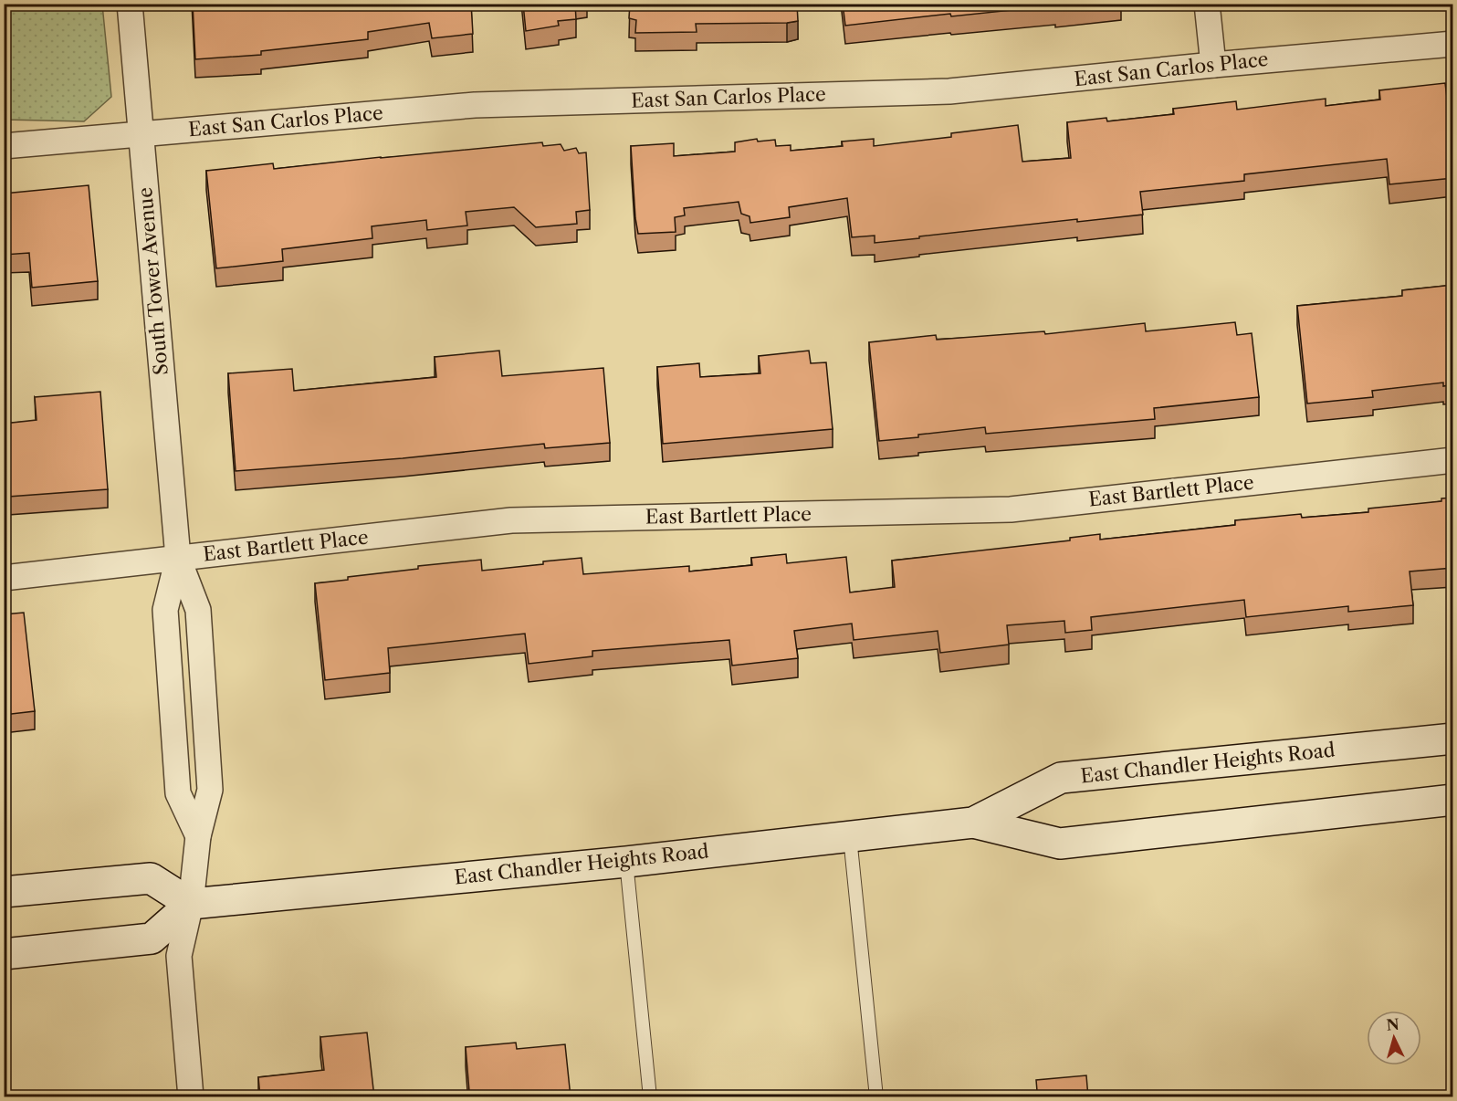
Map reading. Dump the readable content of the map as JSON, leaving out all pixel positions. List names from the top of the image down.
{
  "streets": {
    "main road": ["East Chandler Heights Road"],
    "street": ["East San Carlos Place", "South Tower Avenue", "East Bartlett Place"]
  },
  "crossings": [
    ["East San Carlos Place", "South Tower Avenue"],
    ["South Tower Avenue", "East Bartlett Place"],
    ["South Tower Avenue", "East Chandler Heights Road"]
  ],
  "north": "top"
}
